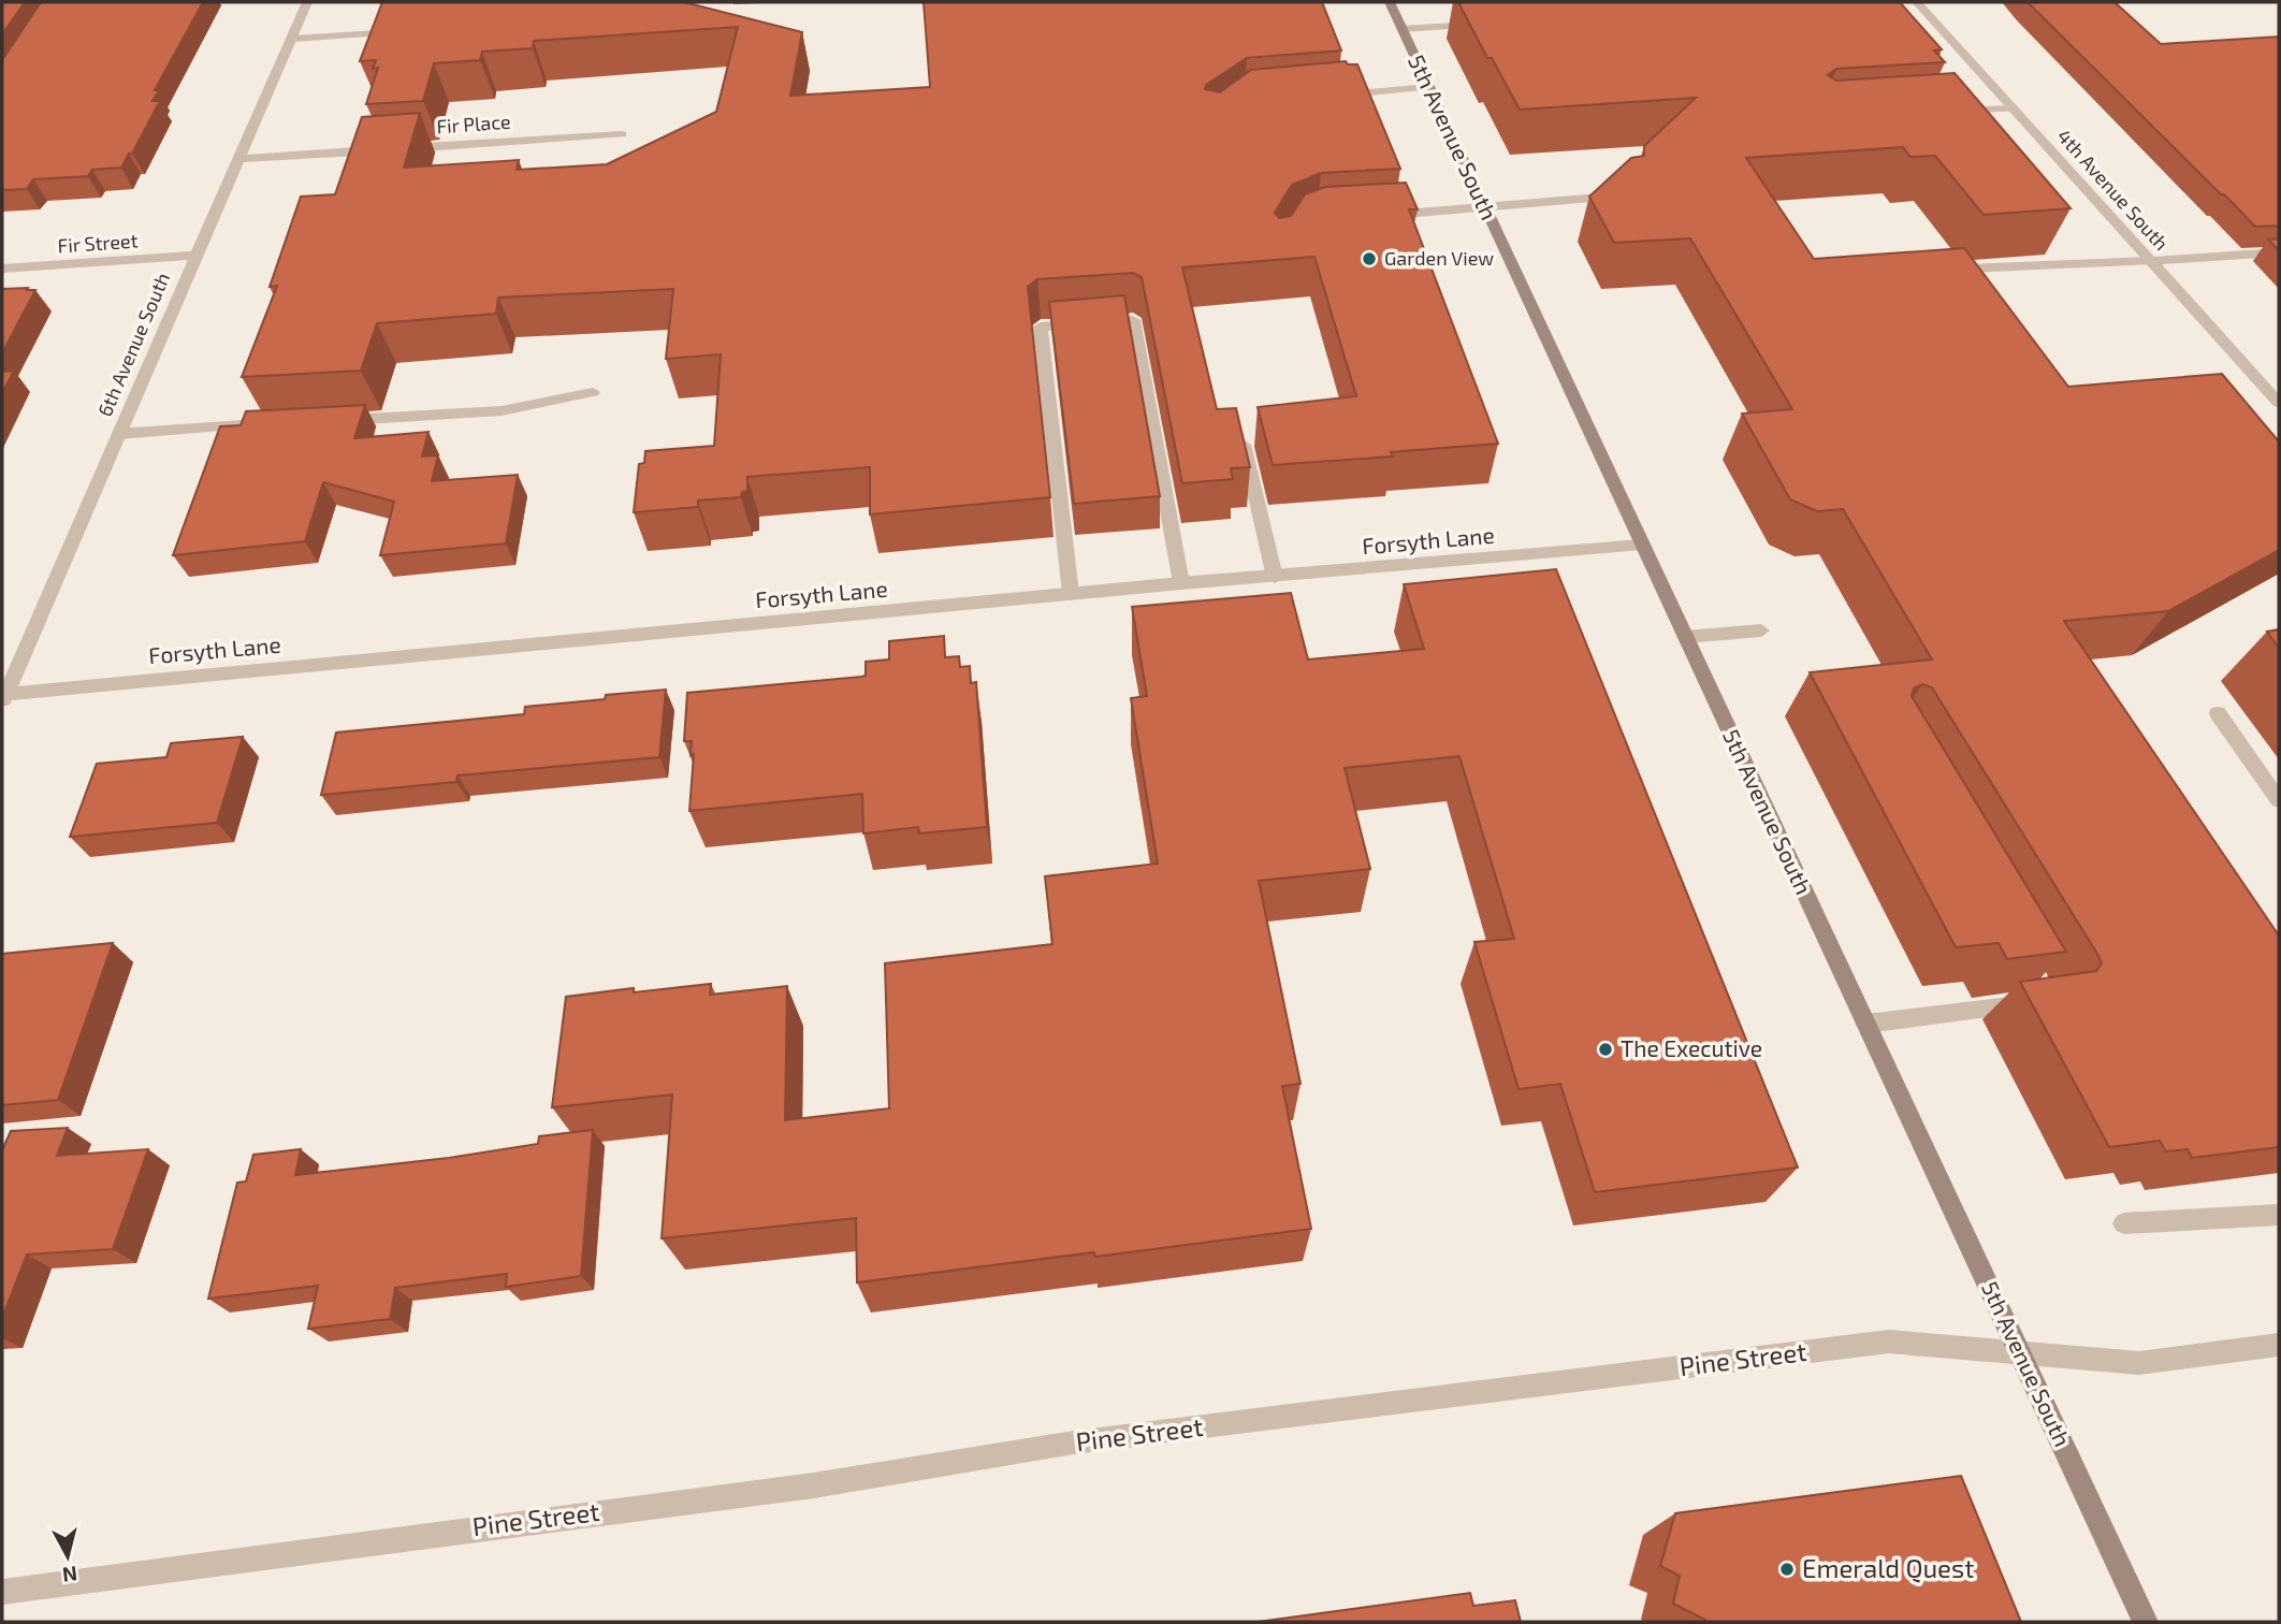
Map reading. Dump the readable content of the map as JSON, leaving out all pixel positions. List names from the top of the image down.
{
  "streets": {
    "main road": ["5th Avenue South"],
    "street": [
      "Fir Place",
      "4th Avenue South",
      "Fir Street",
      "6th Avenue South",
      "Forsyth Lane",
      "Pine Street"
    ]
  },
  "crossings": [
    ["Fir Place", "6th Avenue South"],
    ["5th Avenue South", "Forsyth Lane"],
    ["5th Avenue South", "Pine Street"],
    ["Fir Street", "6th Avenue South"],
    ["6th Avenue South", "Forsyth Lane"]
  ],
  "places": ["Garden View", "The Executive", "Emerald Quest"],
  "north": "bottom"
}
